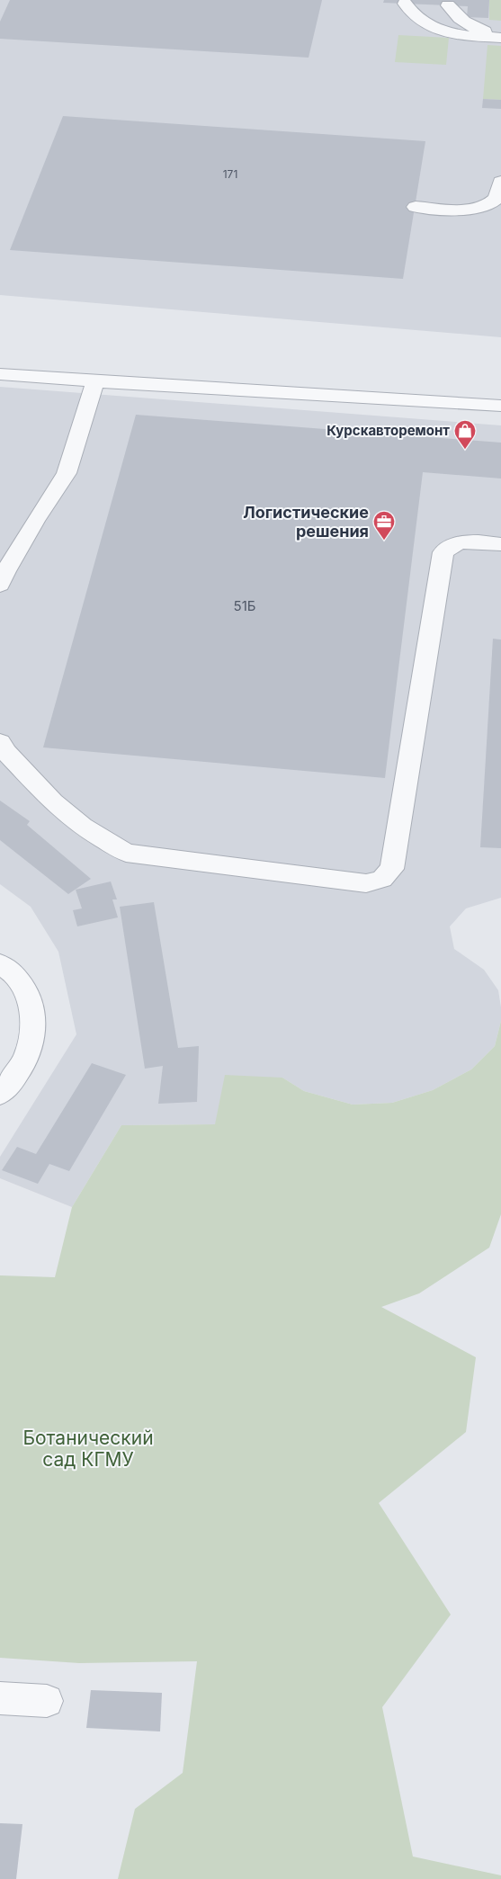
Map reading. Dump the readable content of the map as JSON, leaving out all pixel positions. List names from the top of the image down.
{
  "parks": ["Ботанический сад КГМУ"],
  "places": {
    "shop": ["Курскавторемонт"],
    "office": ["Логистические решения"]
  },
  "house_numbers": ["171", "51Б"]
}
